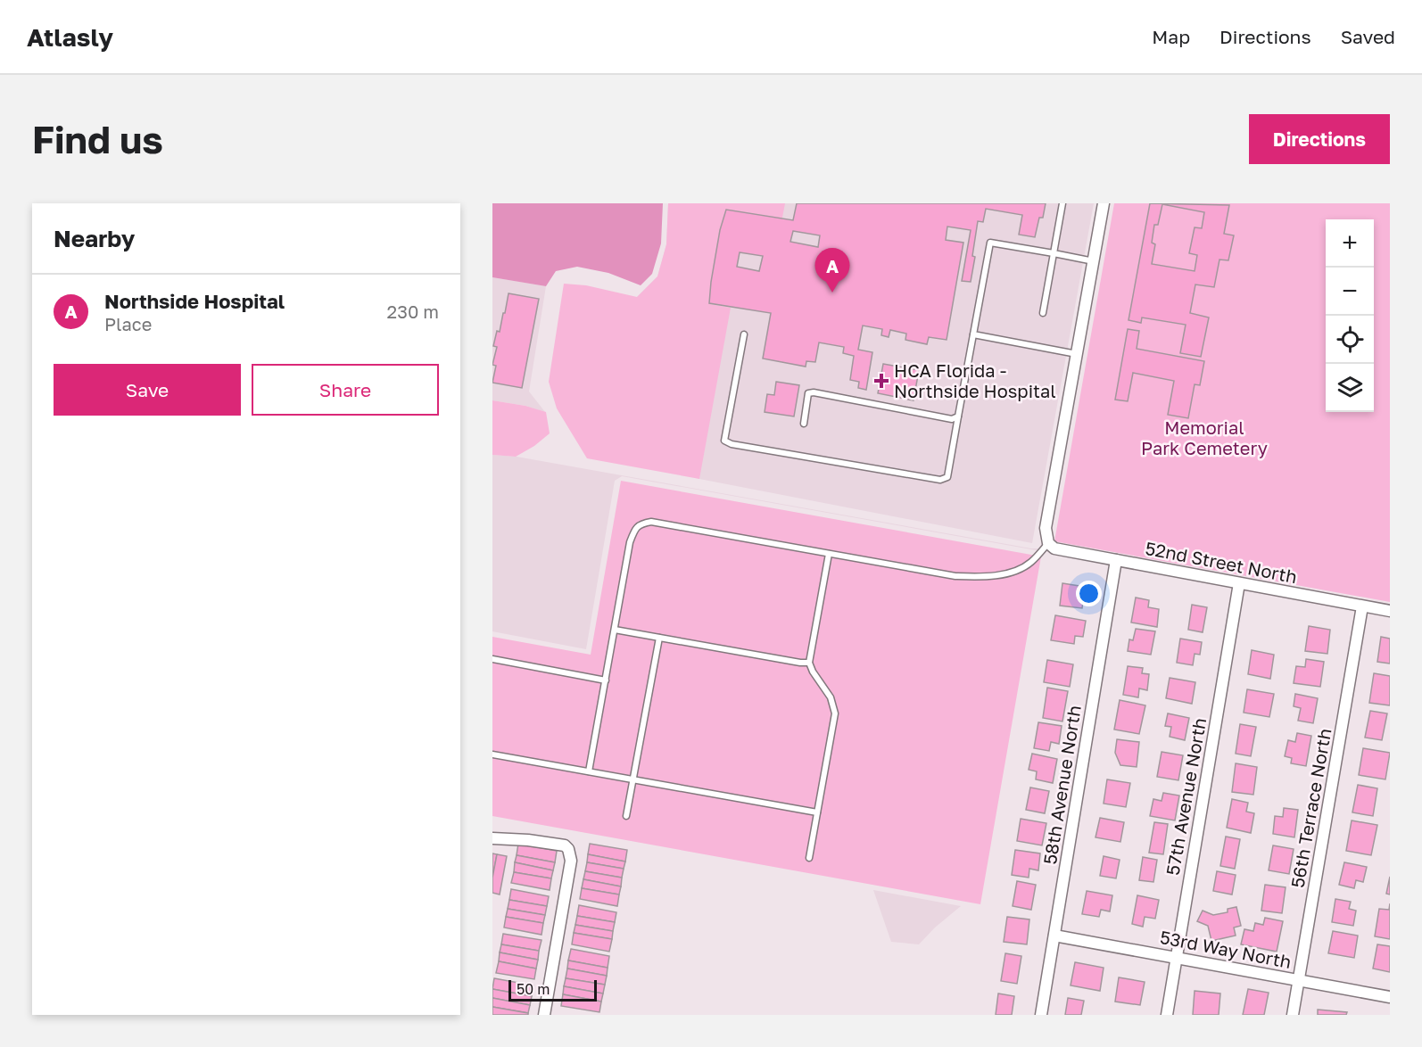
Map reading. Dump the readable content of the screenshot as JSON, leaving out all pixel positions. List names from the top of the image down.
{
  "streets": {
    "street": [
      "52nd Street North",
      "58th Avenue North",
      "57th Avenue North",
      "56th Terrace North",
      "53rd Way North"
    ]
  },
  "crossings": [
    ["52nd Street North", "58th Avenue North"],
    ["52nd Street North", "57th Avenue North"],
    ["52nd Street North", "56th Terrace North"],
    ["58th Avenue North", "53rd Way North"],
    ["57th Avenue North", "53rd Way North"],
    ["56th Terrace North", "53rd Way North"]
  ],
  "parks": ["Memorial Park Cemetery"],
  "places": {
    "health": ["HCA Florida - Northside Hospital"]
  },
  "scale_bar": "50 m",
  "page": {
    "header": "Atlasly",
    "nav": ["Map", "Directions", "Saved"],
    "buttons": [
      "Directions",
      ["Save", "Share"]
    ],
    "title": "Find us",
    "heading": "Nearby",
    "map_buttons": ["+", "−"],
    "pins": "A",
    "list": [
      {
        "mark": "A",
        "name": "Northside Hospital",
        "note": "Place",
        "value": "230 m"
      }
    ],
    "scale": "50 m"
  }
}
